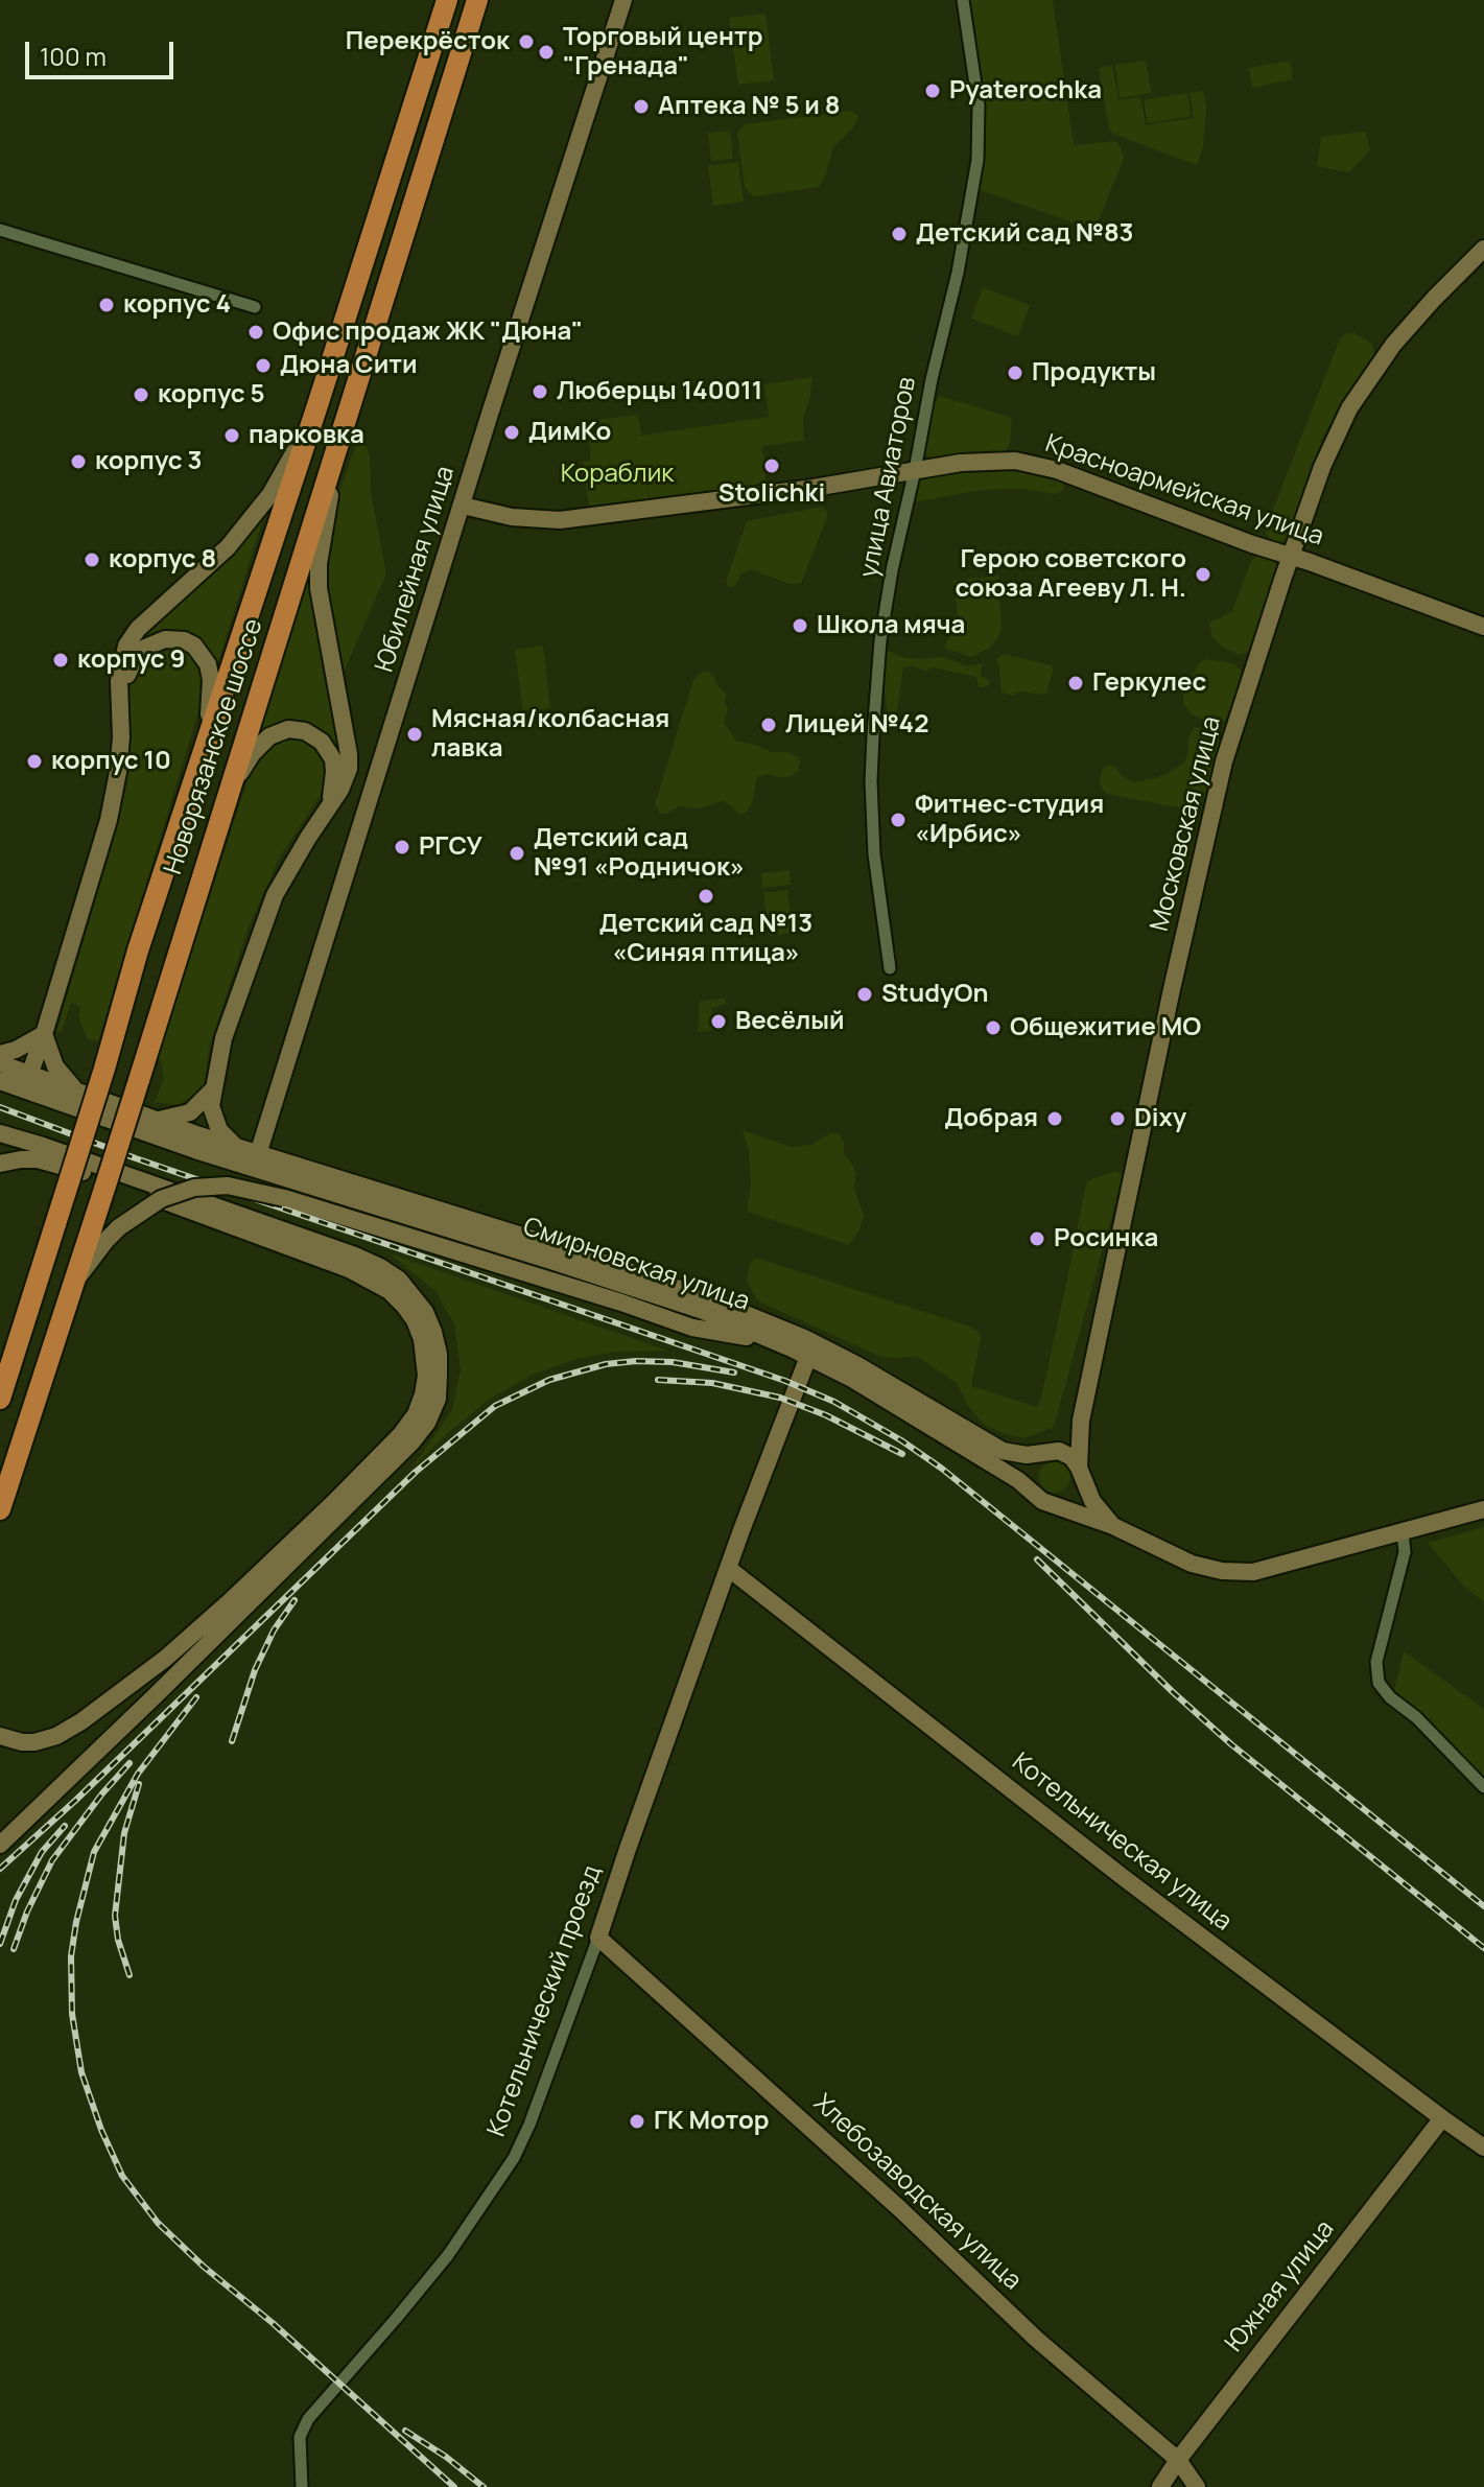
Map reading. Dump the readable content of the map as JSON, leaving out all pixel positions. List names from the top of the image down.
{
  "streets": {
    "highway": ["Новорязанское шоссе"],
    "main road": [
      "Красноармейская улица",
      "Юбилейная улица",
      "Московская улица",
      "Смирновская улица",
      "Котельническая улица",
      "Котельнический проезд",
      "Хлебозаводская улица",
      "Южная улица"
    ],
    "street": ["улица Авиаторов"]
  },
  "crossings": [
    ["улица Авиаторов", "Красноармейская улица"],
    ["Красноармейская улица", "Юбилейная улица"],
    ["Красноармейская улица", "Московская улица"],
    ["Юбилейная улица", "Смирновская улица"],
    ["Московская улица", "Смирновская улица"],
    ["Смирновская улица", "Котельнический проезд"],
    ["Котельническая улица", "Котельнический проезд"],
    ["Котельническая улица", "Южная улица"],
    ["Котельнический проезд", "Хлебозаводская улица"],
    ["Хлебозаводская улица", "Южная улица"]
  ],
  "parks": ["Кораблик"],
  "places": [
    "Перекрёсток",
    "Торговый центр \"Гренада\"",
    "Pyaterochka",
    "Аптека № 5 и 8",
    "Детский сад №83",
    "корпус 4",
    "Офис продаж ЖК \"Дюна\"",
    "Дюна Сити",
    "Продукты",
    "Люберцы 140011",
    "корпус 5",
    "ДимКо",
    "парковка",
    "корпус 3",
    "Stolichki",
    "корпус 8",
    "Герою советского союза Агееву Л. Н.",
    "Школа мяча",
    "корпус 9",
    "Геркулес",
    "Лицей №42",
    "Мясная/колбасная лавка",
    "корпус 10",
    "Фитнес-студия «Ирбис»",
    "РГСУ",
    "Детский сад №91 «Родничок»",
    "Детский сад №13 «Синяя птица»",
    "StudyOn",
    "Весёлый",
    "Общежитие МО",
    "Добрая",
    "Dixy",
    "Росинка",
    "ГК Мотор"
  ],
  "scale_bar": "100 m"
}
